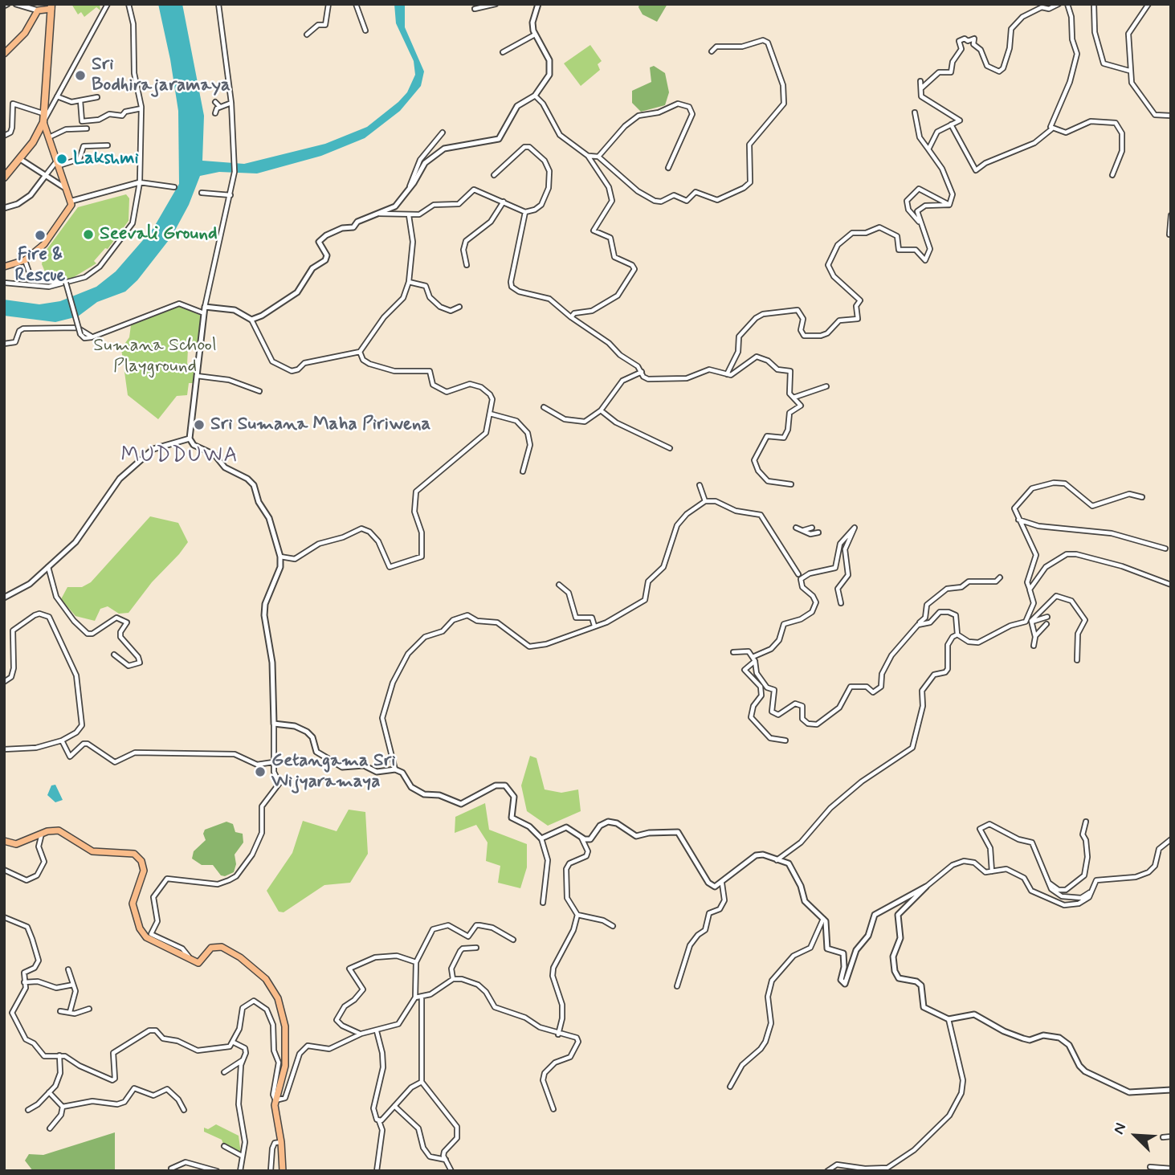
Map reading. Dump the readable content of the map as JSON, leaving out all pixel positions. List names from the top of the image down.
{
  "districts": ["MUDDUWA"],
  "parks": ["Sumana School Playground"],
  "places": [
    "Sri Bodhirajaramaya",
    "Lakshmi",
    "Seevali Ground",
    "Fire & Rescue",
    "Sri Sumana Maha Piriwena",
    "Getangama Sri Wijyaramaya"
  ],
  "north": "top left"
}
